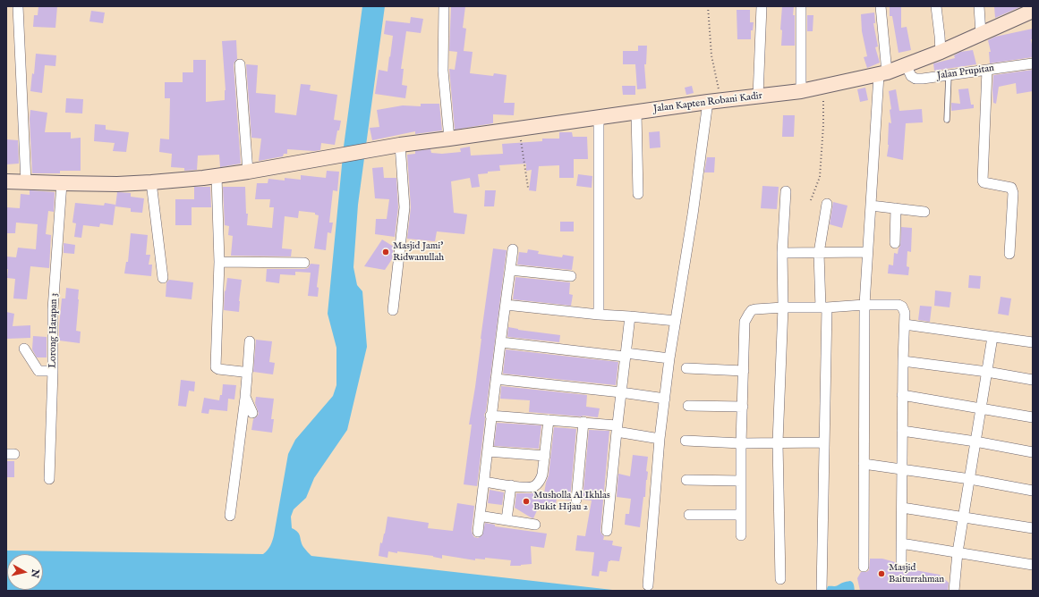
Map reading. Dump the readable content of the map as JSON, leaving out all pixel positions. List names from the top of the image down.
{
  "streets": {
    "main road": ["Jalan Kapten Robani Kadir"],
    "street": ["Jalan Prupitan", "Lorong Harapan 3"]
  },
  "crossings": [
    ["Jalan Prupitan", "Jalan Kapten Robani Kadir"],
    ["Jalan Kapten Robani Kadir", "Lorong Harapan 3"]
  ],
  "places": ["Masjid Jami' Ridwanullah", "Musholla Al Ikhlas Bukit Hijau 2", "Masjid Baiturrahman"],
  "north": "right"
}
